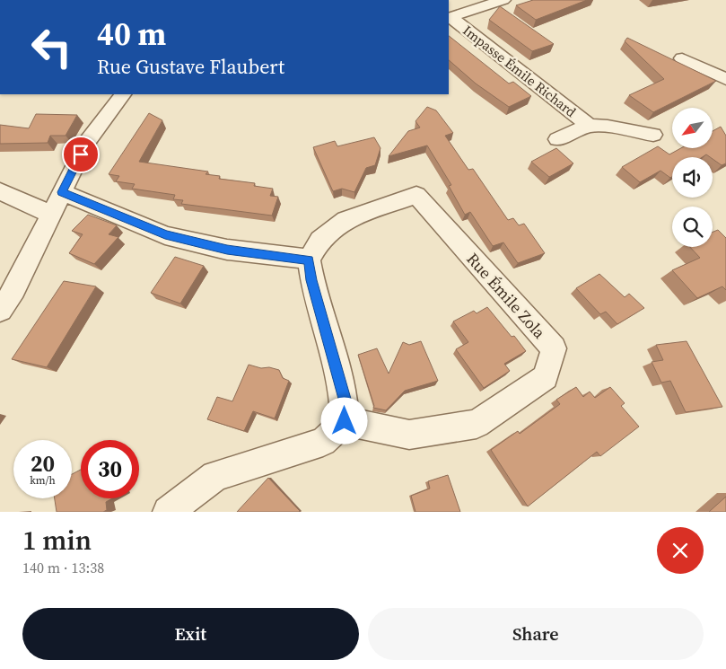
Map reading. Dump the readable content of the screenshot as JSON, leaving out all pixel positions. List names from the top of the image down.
{
  "streets": {
    "street": ["Impasse Émile Richard", "Rue Émile Zola"]
  },
  "north": "bottom left",
  "page": {
    "turn": ["40 m", "Rue Gustave Flaubert"],
    "speed": "20 km/h",
    "limit": "30",
    "heading": ["1 min", "140 m · 13:38"],
    "buttons": ["Exit", "Share"]
  }
}
